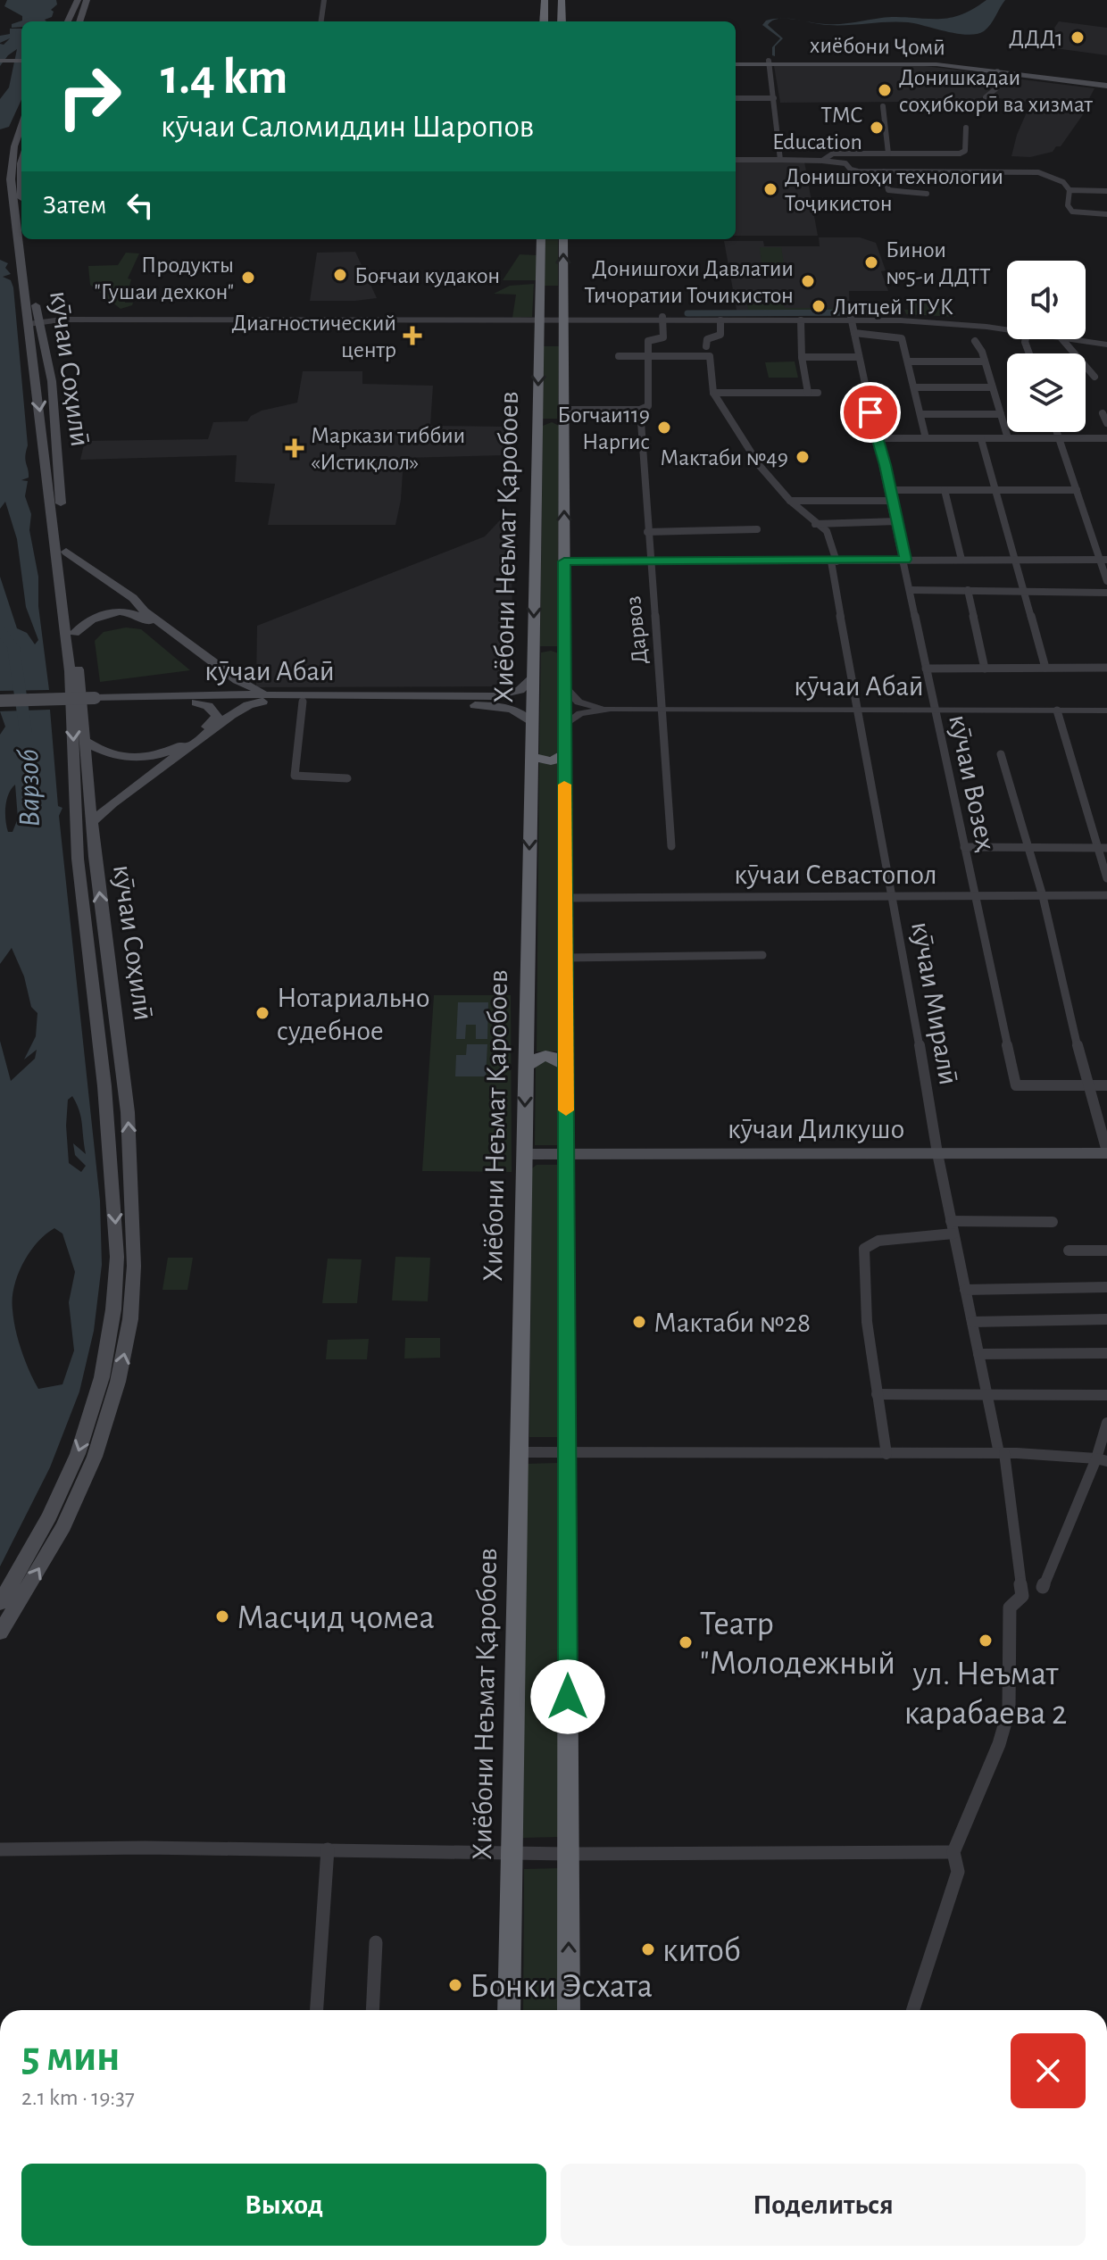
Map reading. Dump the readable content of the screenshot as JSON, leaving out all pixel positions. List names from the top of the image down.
{
  "streets": {
    "highway": ["Хиёбони Неъмат Қаробоев"],
    "main road": [
      "хиёбони Ҷомӣ",
      "кӯчаи Соҳилӣ",
      "кӯчаи Абаӣ",
      "кӯчаи Дилкушо"
    ],
    "street": [
      "Дарвоз",
      "кӯчаи Возеҳ",
      "кӯчаи Севастопол",
      "кӯчаи Миралӣ"
    ]
  },
  "crossings": [
    ["Хиёбони Неъмат Қаробоев", "кӯчаи Абаӣ"],
    ["Хиёбони Неъмат Қаробоев", "кӯчаи Севастопол"],
    ["Хиёбони Неъмат Қаробоев", "кӯчаи Дилкушо"],
    ["Дарвоз", "кӯчаи Абаӣ"],
    ["кӯчаи Абаӣ", "кӯчаи Возеҳ"],
    ["кӯчаи Абаӣ", "кӯчаи Миралӣ"],
    ["кӯчаи Возеҳ", "кӯчаи Севастопол"],
    ["кӯчаи Севастопол", "кӯчаи Миралӣ"],
    ["кӯчаи Миралӣ", "кӯчаи Дилкушо"]
  ],
  "water": ["Варзоб"],
  "places": {
    "other": [
      "ДДД1",
      "Донишкадаи соҳибкорӣ ва хизмат",
      "TMC Education",
      "Донишгоҳи технологии Тоҷикистон",
      "Бинои №5-и ДДТТ",
      "Боғчаи кудакон",
      "Продукты \"Гушаи дехкон\"",
      "Донишгохи Давлатии Тичоратии Точикистон",
      "Литцей ТГУК",
      "Богчаи119 Наргис",
      "Мактаби №49",
      "Нотариально судебное",
      "Мактаби №28",
      "Масҷид ҷомеа",
      "ул. Неъмат карабаева 2",
      "Театр \"Молодежный",
      "китоб",
      "Бонки Эсхата"
    ],
    "health": ["Диагностический центр", "Маркази тиббии «Истиқлол»"]
  },
  "page": {
    "turn": ["1.4 km", "кӯчаи Саломиддин Шаропов"],
    "then": "Затем",
    "heading": ["5 мин", "2.1 km · 19:37"],
    "buttons": ["Выход", "Поделиться"]
  }
}
